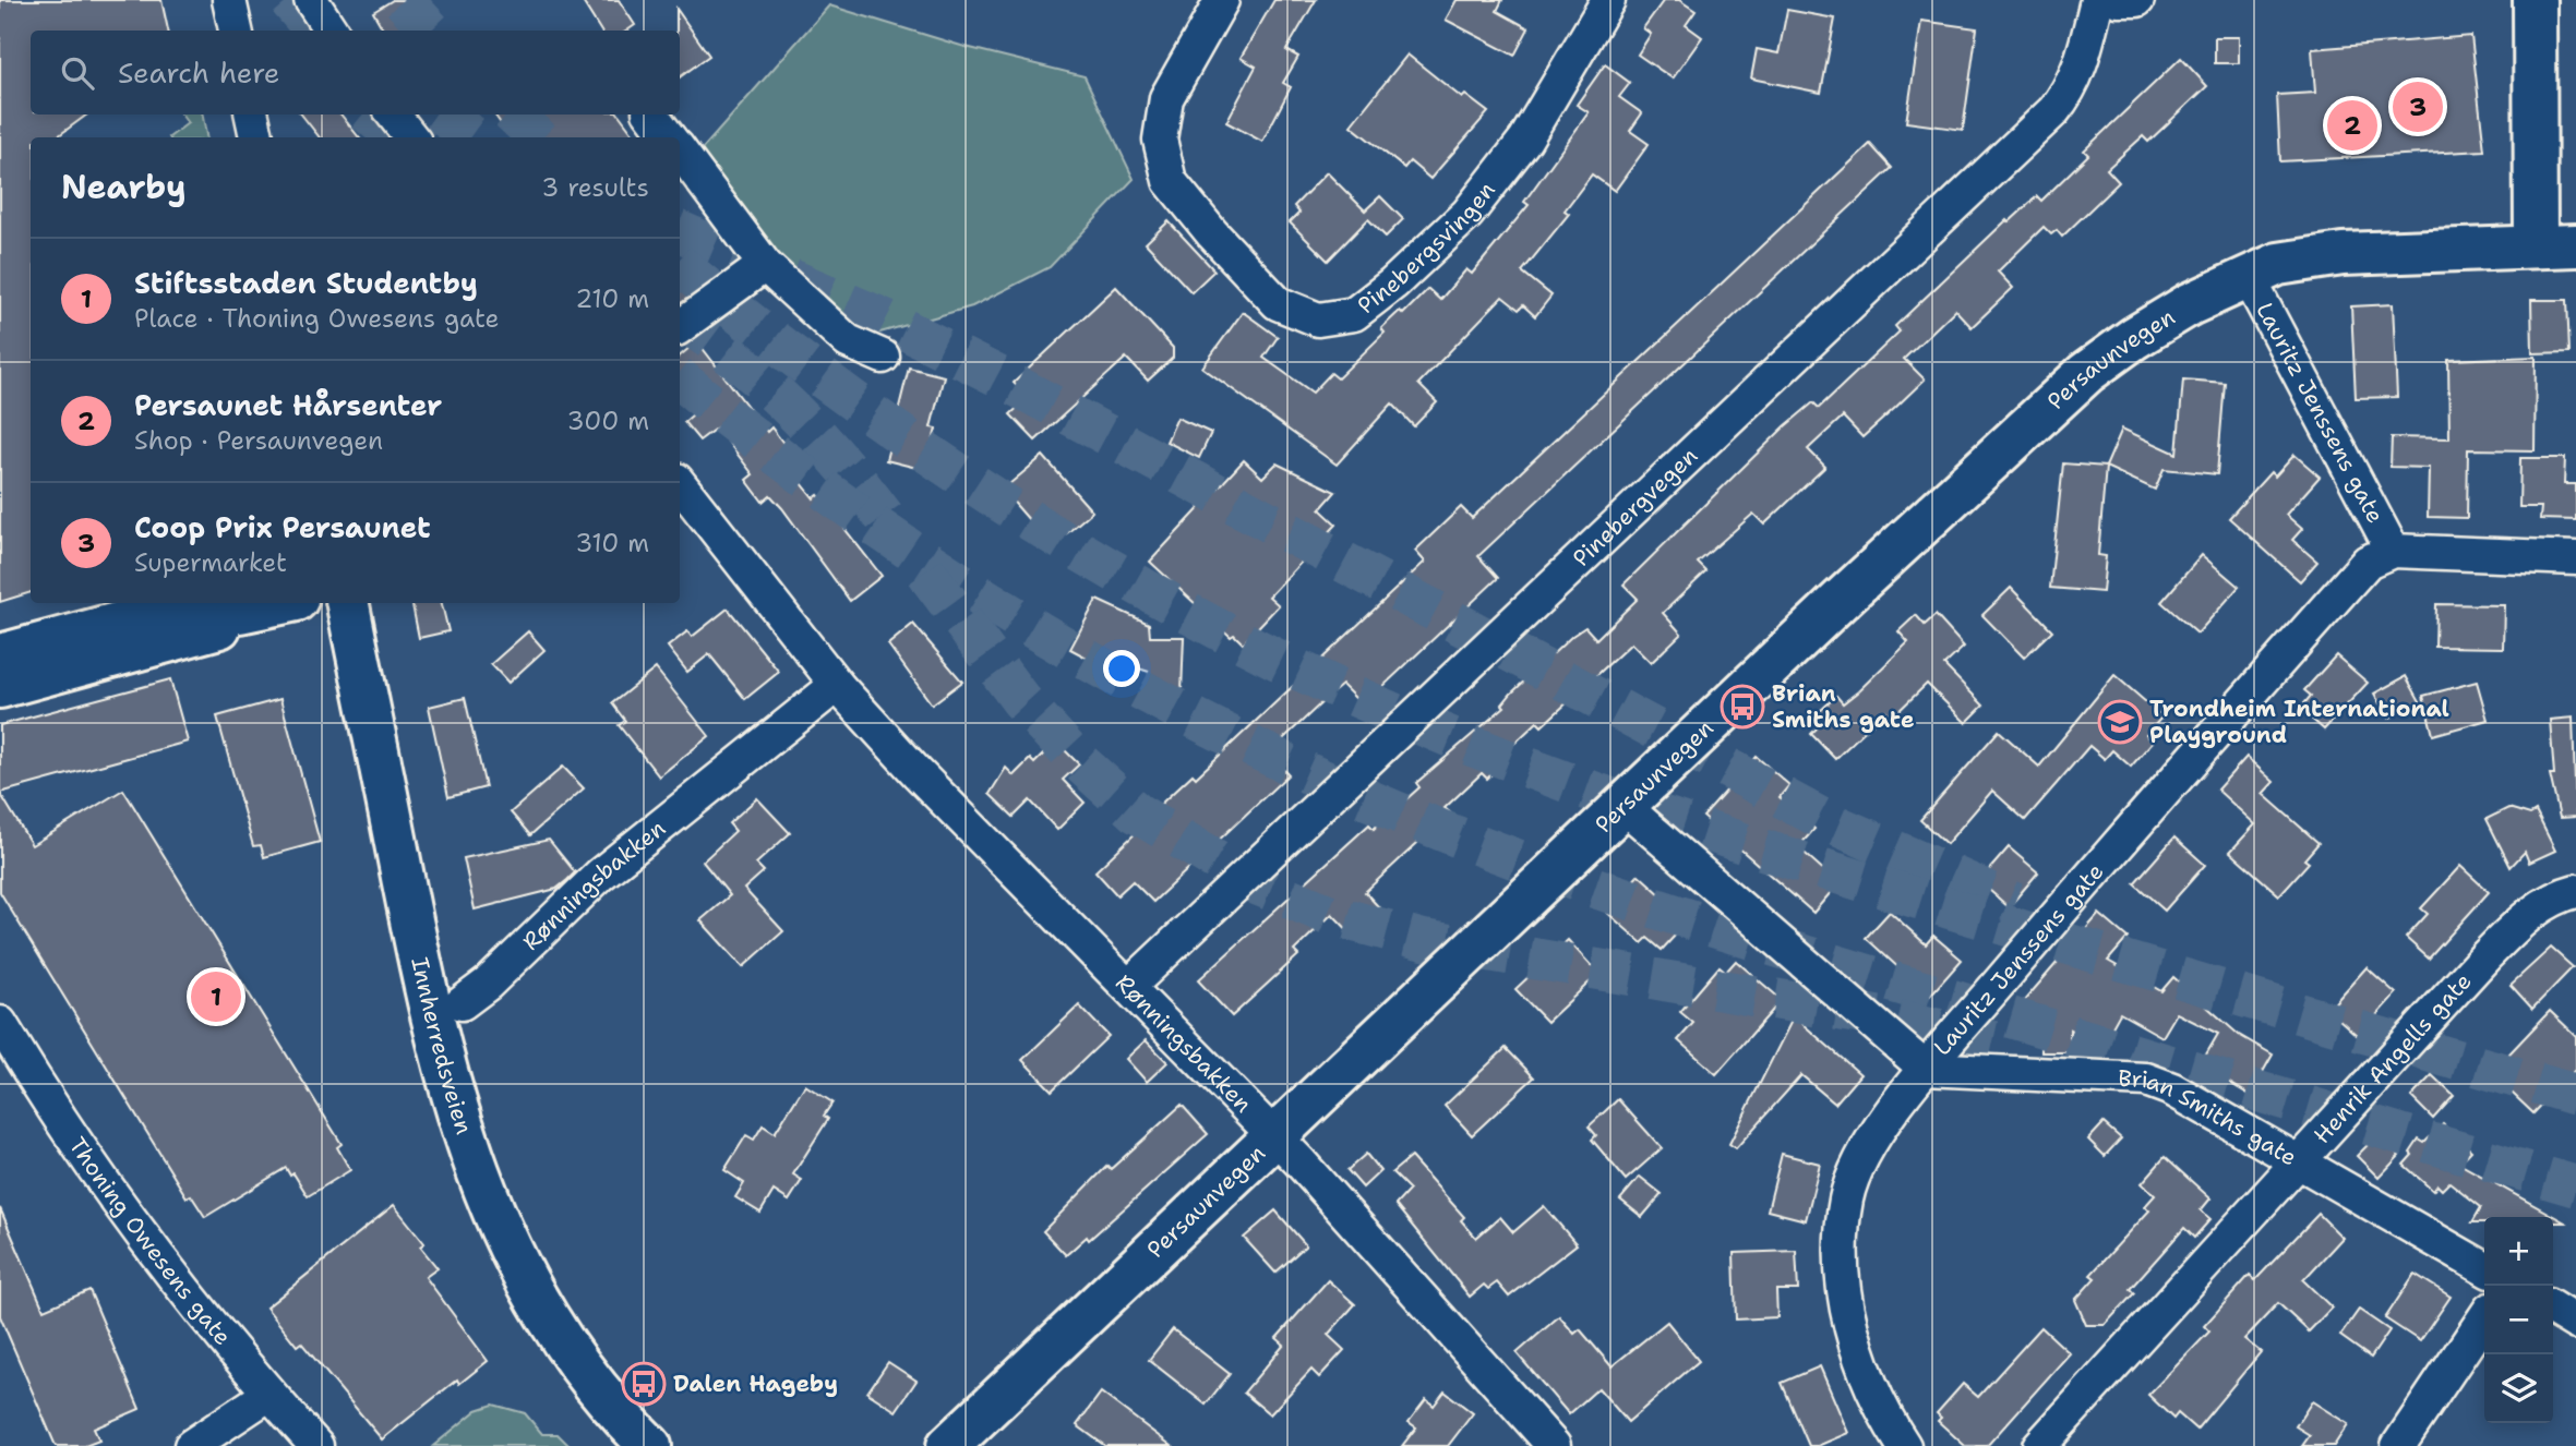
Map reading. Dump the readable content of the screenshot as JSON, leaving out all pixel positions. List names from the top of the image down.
{
  "streets": {
    "street": [
      "Pinebergsvingen",
      "Persaunvegen",
      "Lauritz Jenssens gate",
      "Pinebergvegen",
      "Rønningsbakken",
      "Innherredsveien",
      "Henrik Angells gate",
      "Brian Smiths gate",
      "Thoning Owesens gate"
    ]
  },
  "crossings": [
    ["Persaunvegen", "Lauritz Jenssens gate"],
    ["Persaunvegen", "Rønningsbakken"],
    ["Lauritz Jenssens gate", "Brian Smiths gate"],
    ["Pinebergvegen", "Rønningsbakken"],
    ["Henrik Angells gate", "Brian Smiths gate"]
  ],
  "places": {
    "bus stop": ["Brian Smiths gate", "Dalen Hageby"],
    "school or university": ["Trondheim International Playground"]
  },
  "page": {
    "search": "Search here",
    "pins": ["3", "2", "1"],
    "heading": ["Nearby", "3 results"],
    "list": [
      {
        "mark": "1",
        "name": "Stiftsstaden Studentby",
        "note": "Place · Thoning Owesens gate",
        "value": "210 m"
      },
      {
        "mark": "2",
        "name": "Persaunet Hårsenter",
        "note": "Shop · Persaunvegen",
        "value": "300 m"
      },
      {
        "mark": "3",
        "name": "Coop Prix Persaunet",
        "note": "Supermarket",
        "value": "310 m"
      }
    ],
    "map_buttons": ["+", "−"]
  }
}
